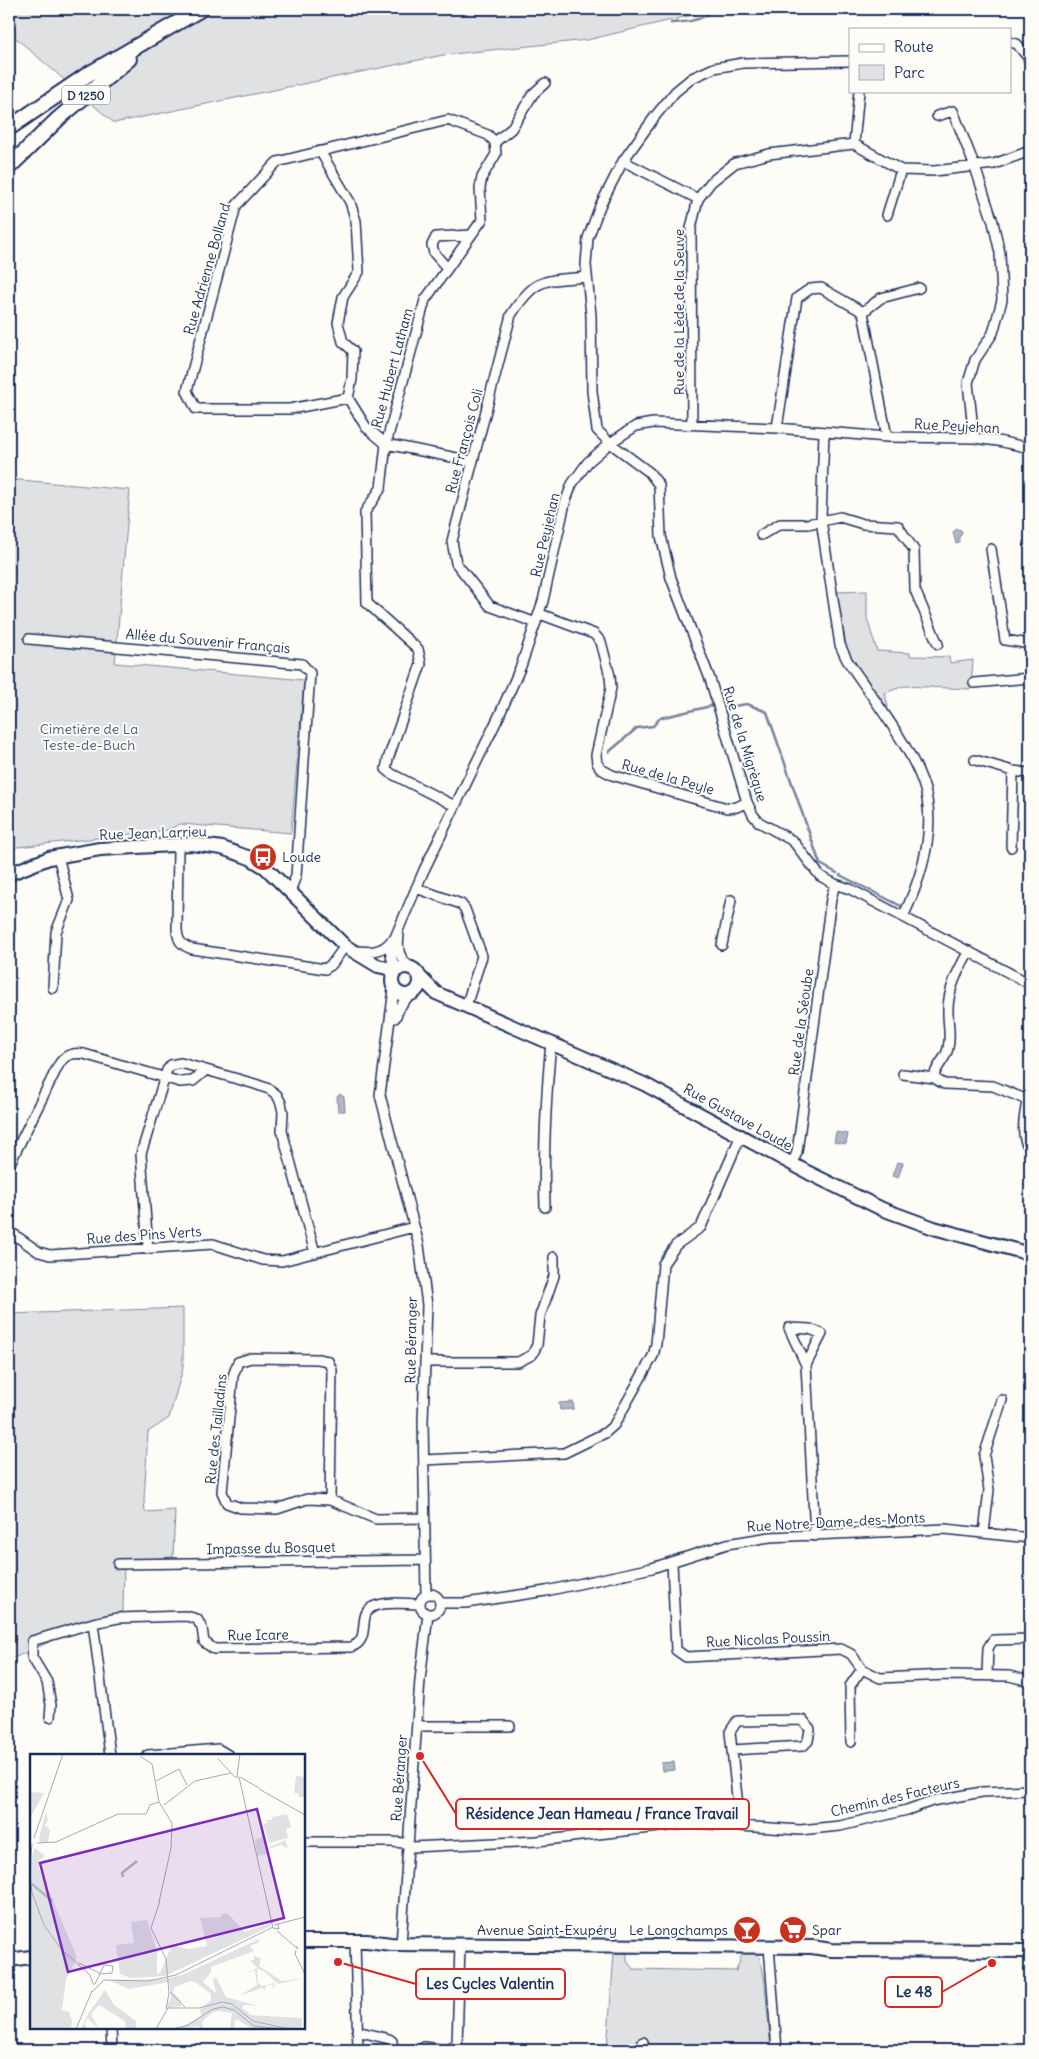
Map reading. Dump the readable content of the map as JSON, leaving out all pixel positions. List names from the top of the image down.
{
  "streets": {
    "main road": ["D 1250"],
    "street": [
      "Rue Adrienne Bolland",
      "Rue de la Lède de la Seuve",
      "Rue Hubert Latham",
      "Rue Peyjehan",
      "Rue François Coli",
      "Allée du Souvenir Français",
      "Rue de la Migrèque",
      "Rue de la Peyle",
      "Rue Jean Larrieu",
      "Rue de la Séoube",
      "Rue Gustave Loude",
      "Rue des Pins Verts",
      "Rue Béranger",
      "Rue des Tailladins",
      "Rue Notre-Dame-des-Monts",
      "Impasse du Bosquet",
      "Rue Icare",
      "Rue Nicolas Poussin",
      "Chemin des Facteurs",
      "Avenue Saint-Exupéry"
    ]
  },
  "crossings": [
    ["Rue Adrienne Bolland", "Rue Hubert Latham"],
    ["Rue de la Lède de la Seuve", "Rue Peyjehan"],
    ["Rue Hubert Latham", "Rue Peyjehan"],
    ["Rue Peyjehan", "Rue François Coli"],
    ["Rue Peyjehan", "Rue de la Migrèque"],
    ["Rue Peyjehan", "Rue de la Peyle"],
    ["Rue Peyjehan", "Rue Jean Larrieu"],
    ["Rue Peyjehan", "Rue Gustave Loude"],
    ["Rue Peyjehan", "Rue Béranger"],
    ["Rue François Coli", "Rue de la Migrèque"],
    ["Allée du Souvenir Français", "Rue Jean Larrieu"],
    ["Rue de la Migrèque", "Rue de la Peyle"],
    ["Rue de la Migrèque", "Rue de la Séoube"],
    ["Rue Jean Larrieu", "Rue Gustave Loude"],
    ["Rue Jean Larrieu", "Rue Béranger"],
    ["Rue de la Séoube", "Rue Gustave Loude"],
    ["Rue Gustave Loude", "Rue Béranger"],
    ["Rue des Pins Verts", "Rue Béranger"],
    ["Rue Béranger", "Rue des Tailladins"],
    ["Rue Béranger", "Rue Notre-Dame-des-Monts"],
    ["Rue Béranger", "Impasse du Bosquet"],
    ["Rue Béranger", "Rue Icare"],
    ["Rue Béranger", "Chemin des Facteurs"],
    ["Rue Béranger", "Avenue Saint-Exupéry"],
    ["Rue Notre-Dame-des-Monts", "Rue Icare"],
    ["Rue Notre-Dame-des-Monts", "Rue Nicolas Poussin"]
  ],
  "parks": ["Cimetière de La Teste-de-Buch"],
  "places": {
    "bus stop": ["Loude"],
    "other": ["Résidence Jean Hameau / France Travail", "Les Cycles Valentin", "Le 48"],
    "bar": ["Le Longchamps"],
    "supermarket": ["Spar"]
  },
  "legend": ["Route", "Parc"]
}
